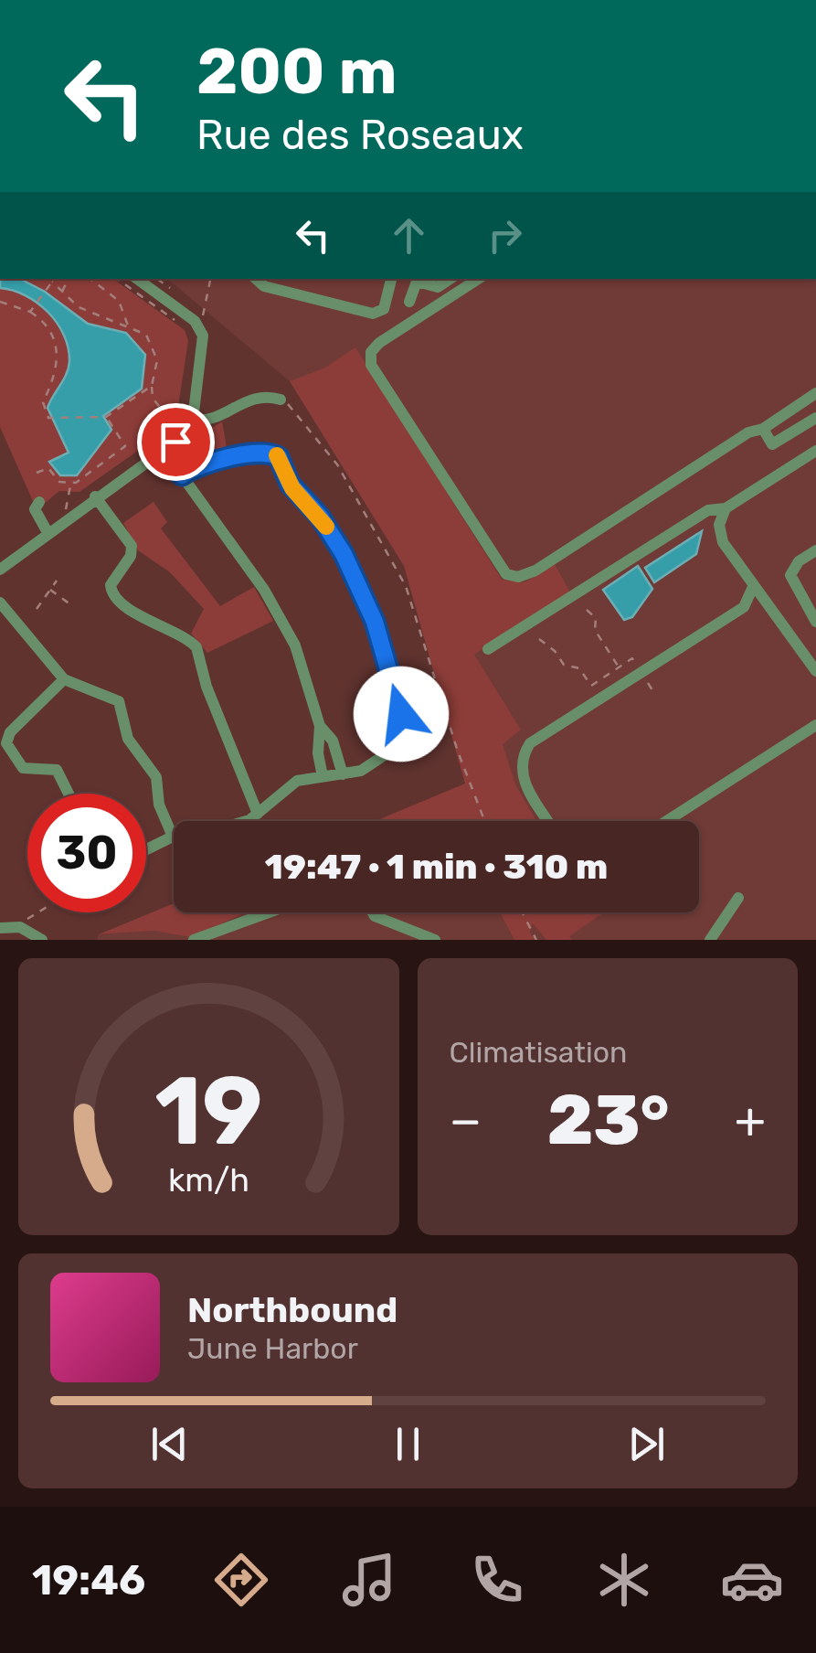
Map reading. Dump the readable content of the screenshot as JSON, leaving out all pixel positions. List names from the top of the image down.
{
  "page": {
    "turn": ["200 m", "Rue des Roseaux"],
    "limit": "30",
    "trip": "19:47 · 1 min · 310 m",
    "tile": "Climatisation",
    "heat": ["−", "23°", "+"],
    "song": ["Northbound", "June Harbor"],
    "tabs": "19:46",
    "gauge": ["19", "km/h"]
  }
}
